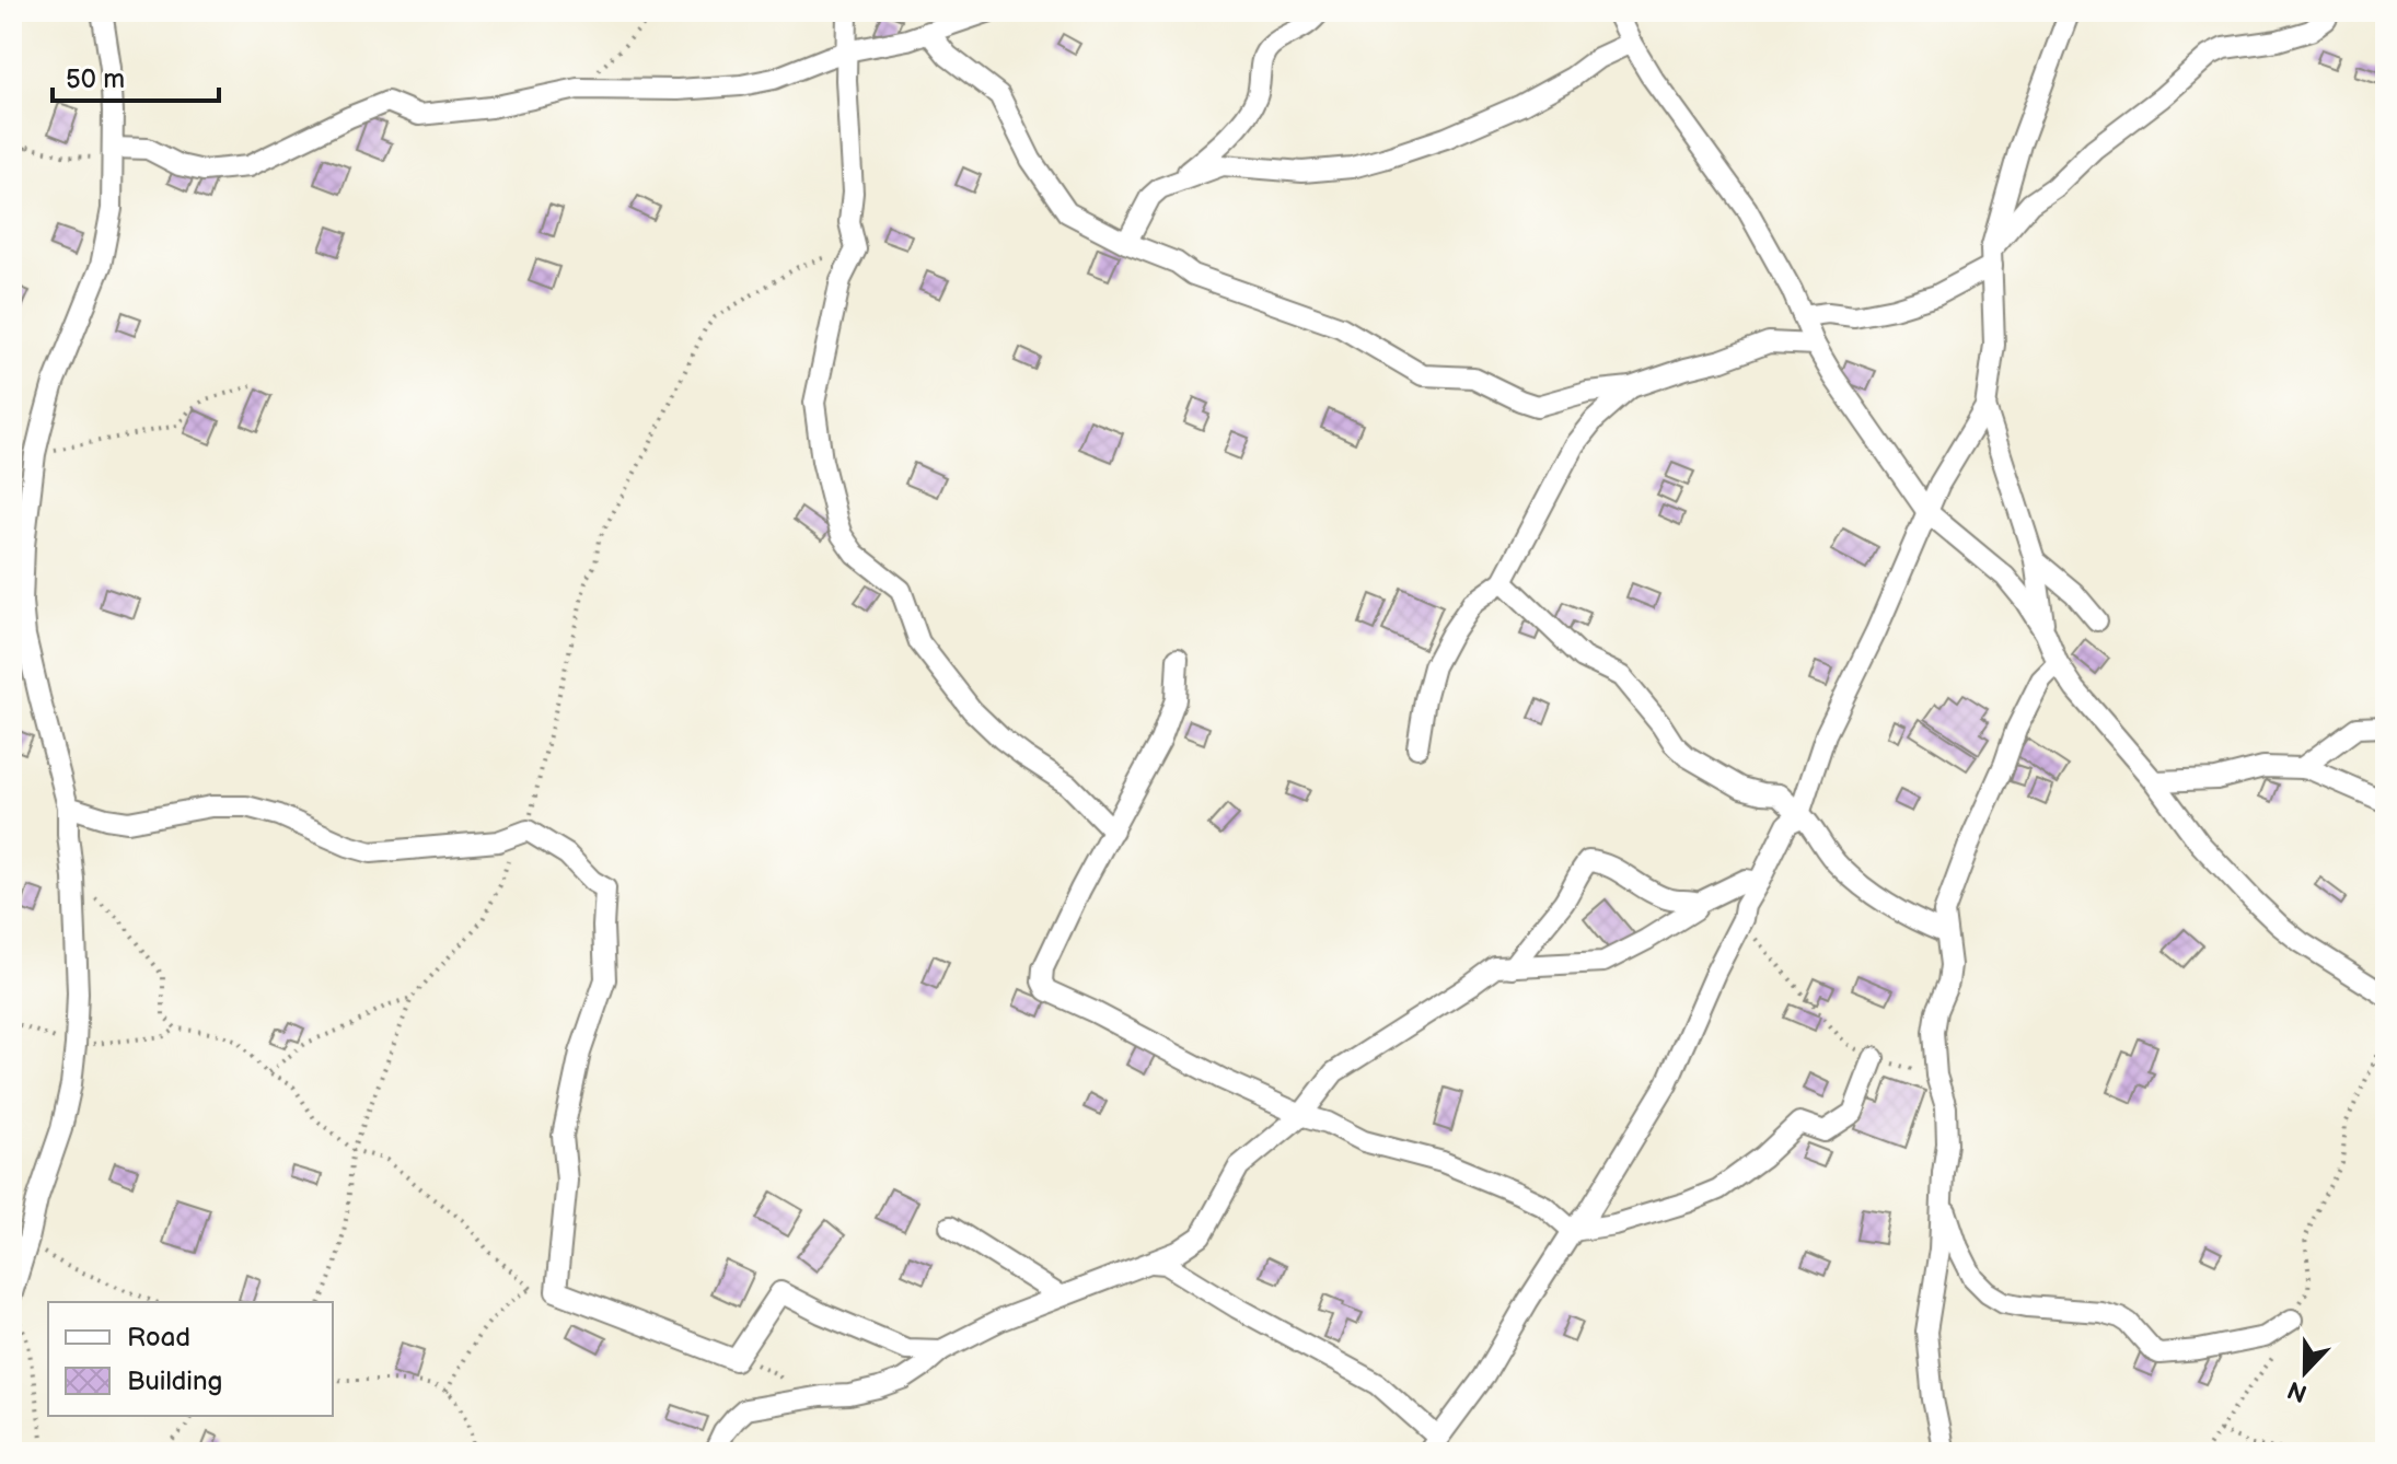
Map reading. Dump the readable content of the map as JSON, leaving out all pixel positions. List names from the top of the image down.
{
  "legend": ["Road", "Building"],
  "scale_bar": "50 m",
  "north": "bottom"
}
